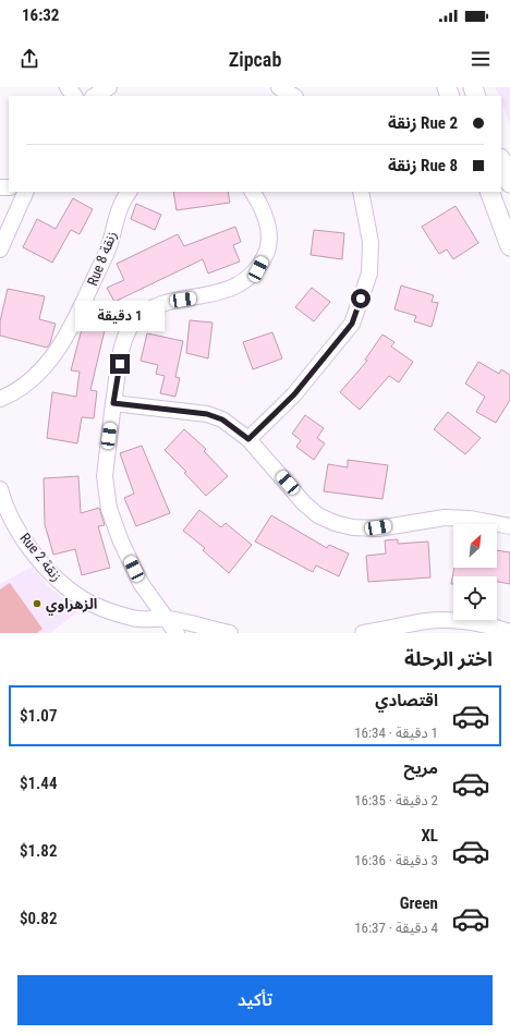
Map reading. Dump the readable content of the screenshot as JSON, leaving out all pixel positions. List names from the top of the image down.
{
  "streets": {
    "street": ["Rue 8 زنقة", "Rue 2 زنقة"]
  },
  "places": ["الزهراوي"],
  "north": "top right",
  "page": {
    "status": "16:32",
    "header": "Zipcab",
    "banner": ["Rue 2 زنقة", "Rue 8 زنقة"],
    "bubble": "1 دقيقة",
    "heading": "اختر الرحلة",
    "list": [
      {
        "name": "اقتصادي",
        "note": "1 دقيقة · 16:34",
        "value": "$1.07"
      },
      {
        "name": "مريح",
        "note": "2 دقيقة · 16:35",
        "value": "$1.44"
      },
      {
        "name": "XL",
        "note": "3 دقيقة · 16:36",
        "value": "$1.82"
      },
      {
        "name": "Green",
        "note": "4 دقيقة · 16:37",
        "value": "$0.82"
      }
    ],
    "buttons": "تأكيد"
  }
}
